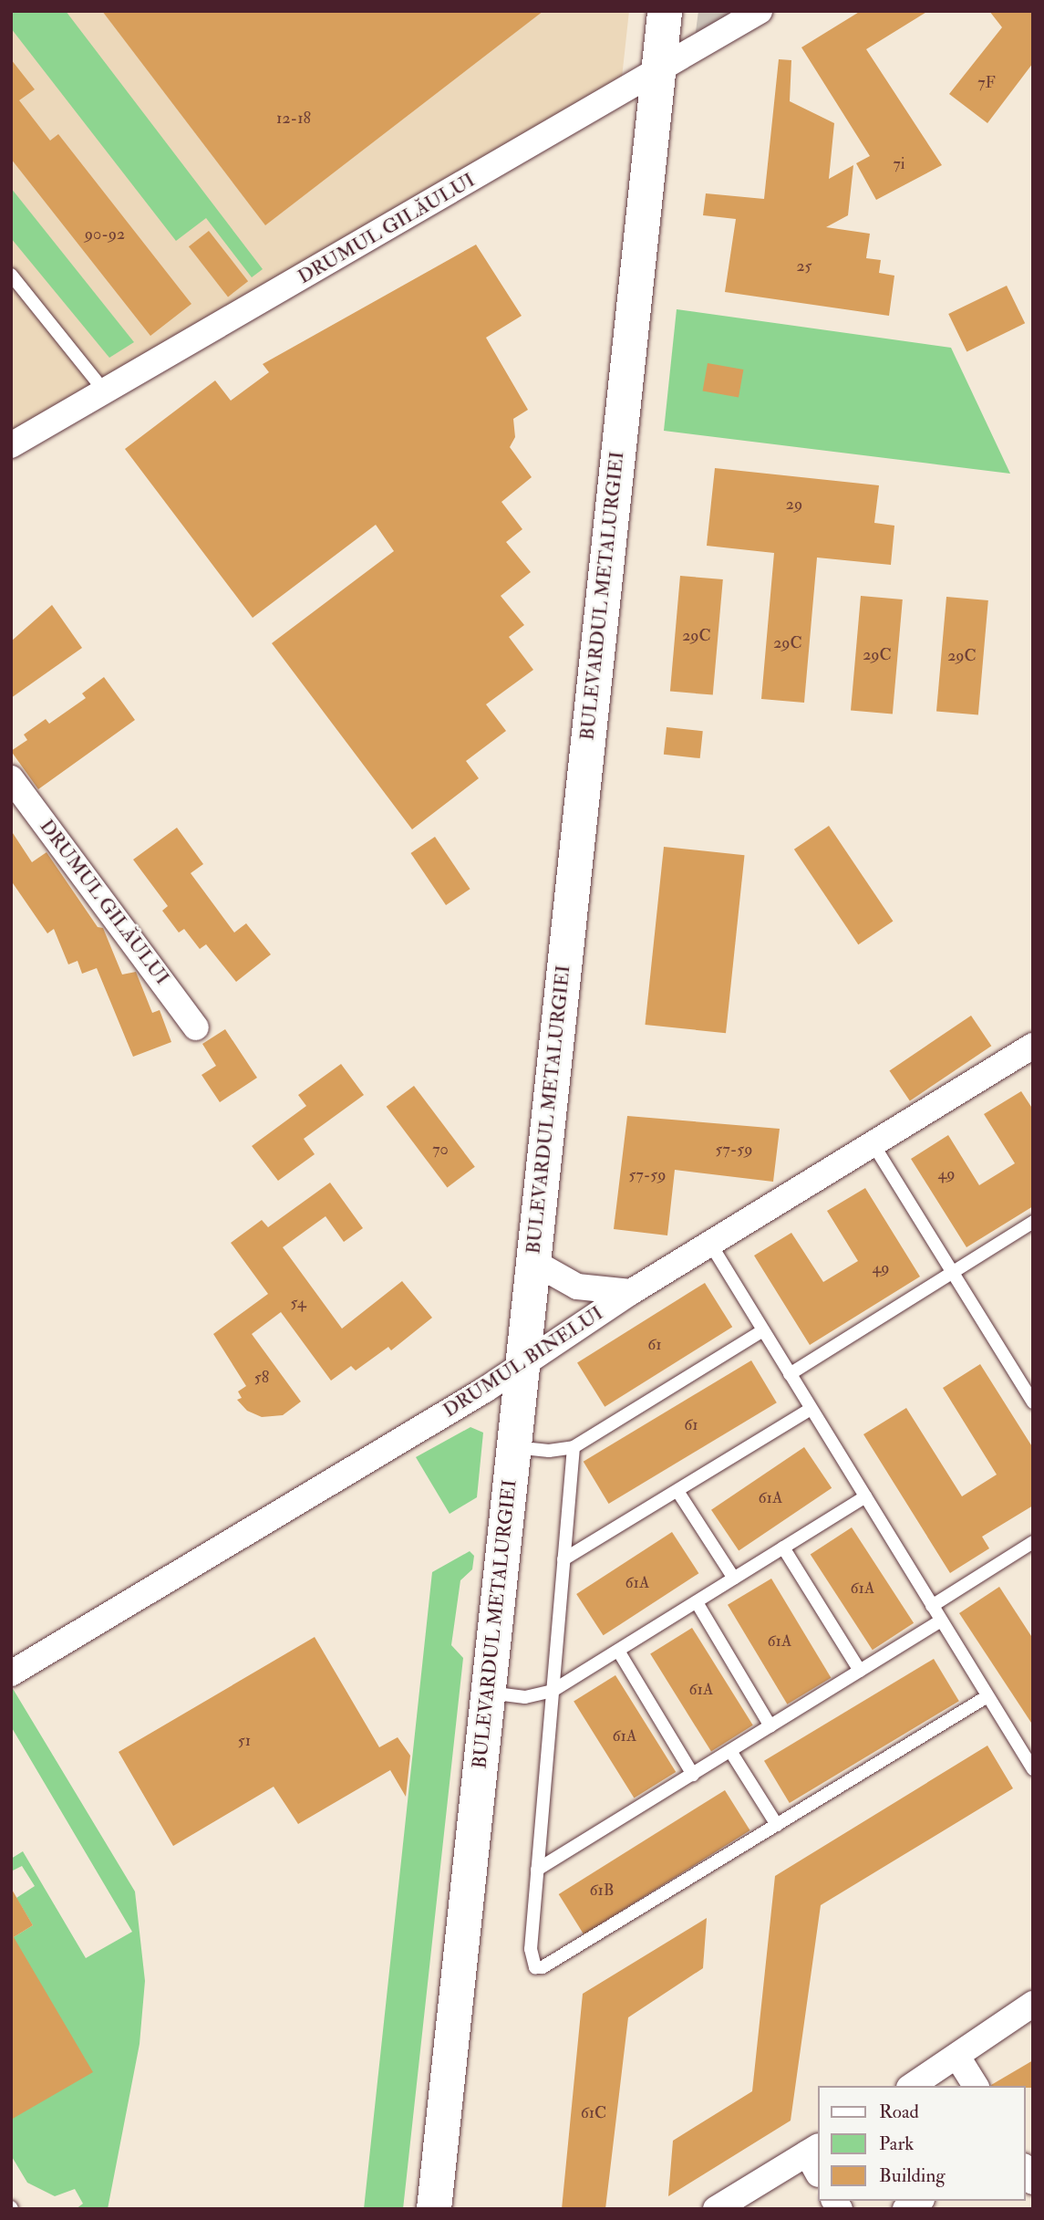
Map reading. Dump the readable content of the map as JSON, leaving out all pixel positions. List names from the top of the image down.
{
  "streets": {
    "main road": ["BULEVARDUL METALURGIEI"],
    "street": ["DRUMUL GILĂULUI", "DRUMUL BINELUI"]
  },
  "crossings": [
    ["DRUMUL GILĂULUI", "BULEVARDUL METALURGIEI"],
    ["BULEVARDUL METALURGIEI", "DRUMUL BINELUI"]
  ],
  "house_numbers": [
    "7F",
    "12-18",
    "7i",
    "90-92",
    "25",
    "29",
    "29C",
    "29C",
    "29C",
    "29C",
    "70",
    "57-59",
    "49",
    "57-59",
    "49",
    "54",
    "61",
    "58",
    "61",
    "61A",
    "61A",
    "61A",
    "61A",
    "61A",
    "61A",
    "51",
    "61B",
    "61C"
  ],
  "legend": ["Road", "Park", "Building"]
}
